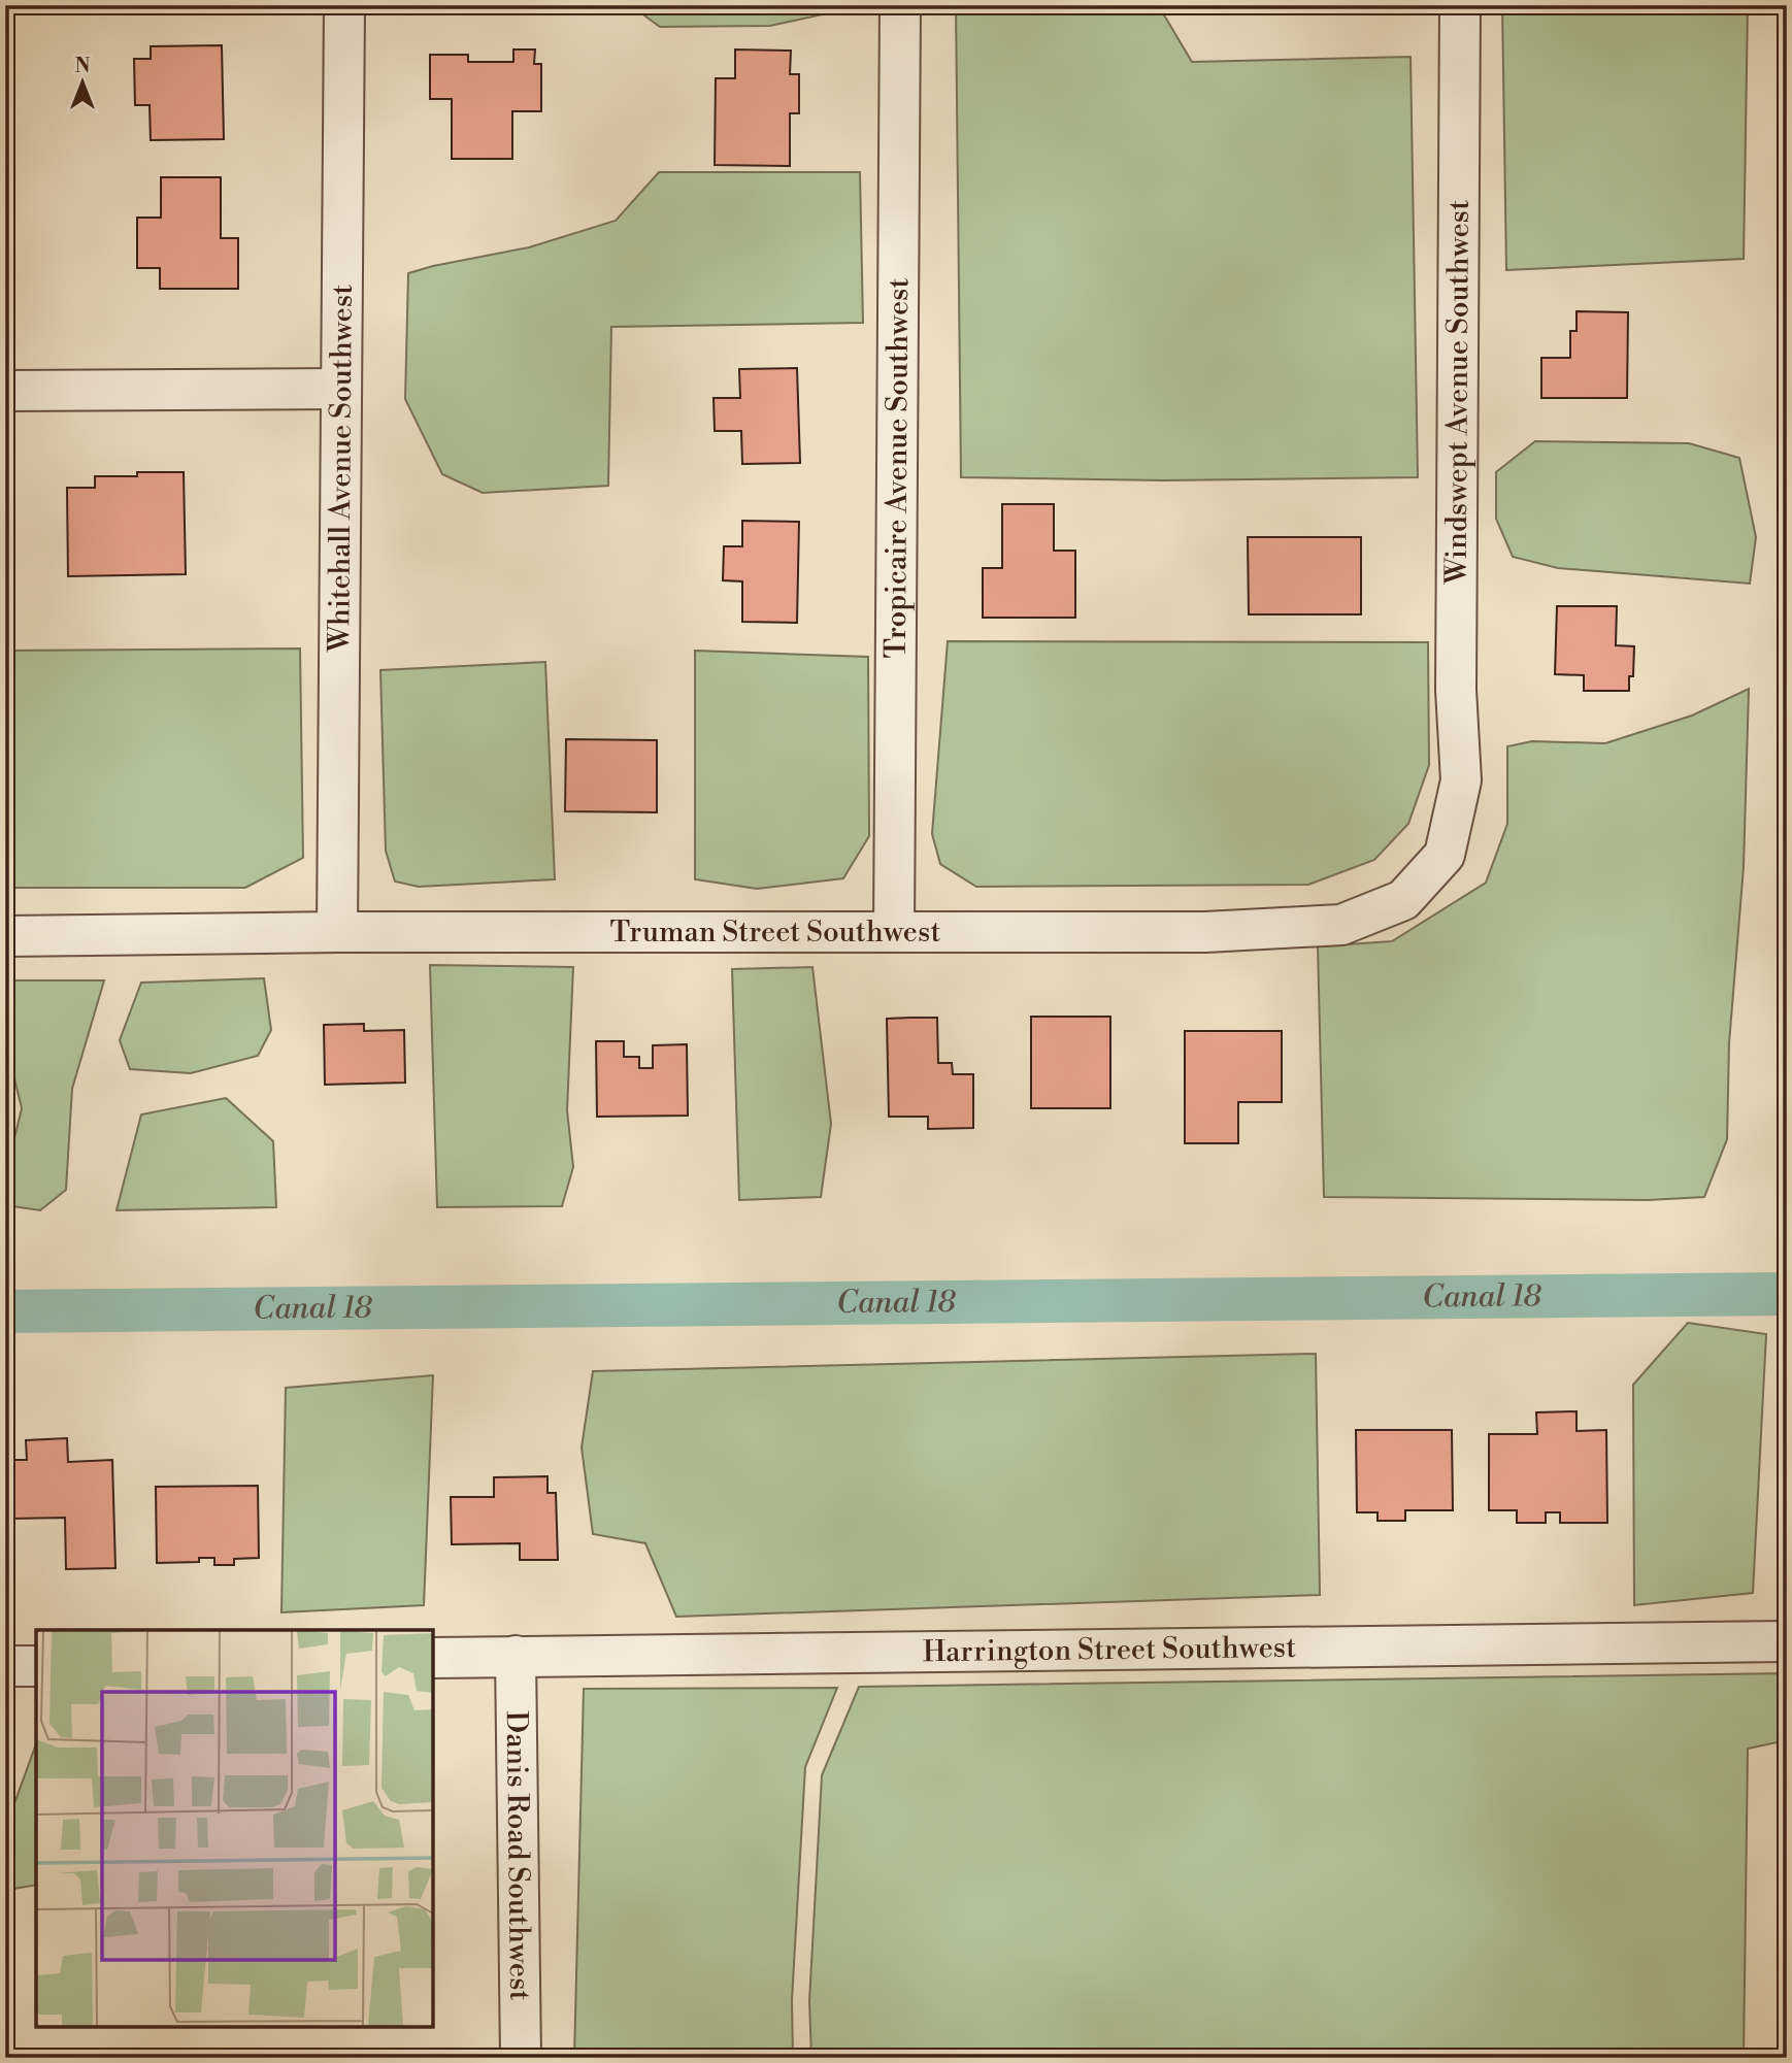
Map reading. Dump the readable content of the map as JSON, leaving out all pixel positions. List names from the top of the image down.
{
  "streets": {
    "street": [
      "Windswept Avenue Southwest",
      "Whitehall Avenue Southwest",
      "Tropicaire Avenue Southwest",
      "Truman Street Southwest",
      "Harrington Street Southwest",
      "Danis Road Southwest"
    ]
  },
  "crossings": [
    ["Windswept Avenue Southwest", "Truman Street Southwest"],
    ["Whitehall Avenue Southwest", "Truman Street Southwest"],
    ["Tropicaire Avenue Southwest", "Truman Street Southwest"],
    ["Harrington Street Southwest", "Danis Road Southwest"]
  ],
  "water": ["Canal 18"],
  "north": "top"
}
